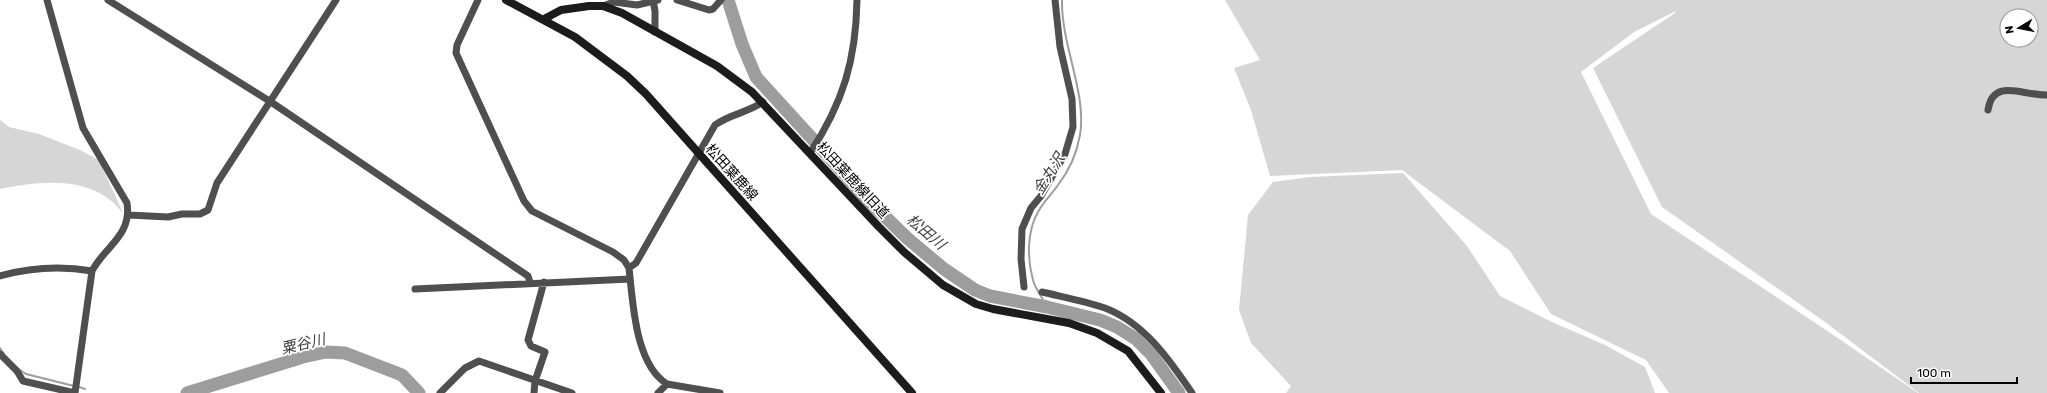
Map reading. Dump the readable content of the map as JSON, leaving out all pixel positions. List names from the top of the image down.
{
  "streets": {
    "street": ["松田葉鹿線", "松田葉鹿線旧道"]
  },
  "crossings": [
    ["松田葉鹿線", "松田葉鹿線旧道"]
  ],
  "water": ["金丸沢", "松田川", "粟谷川"],
  "scale_bar": "100 m",
  "north": "left"
}
